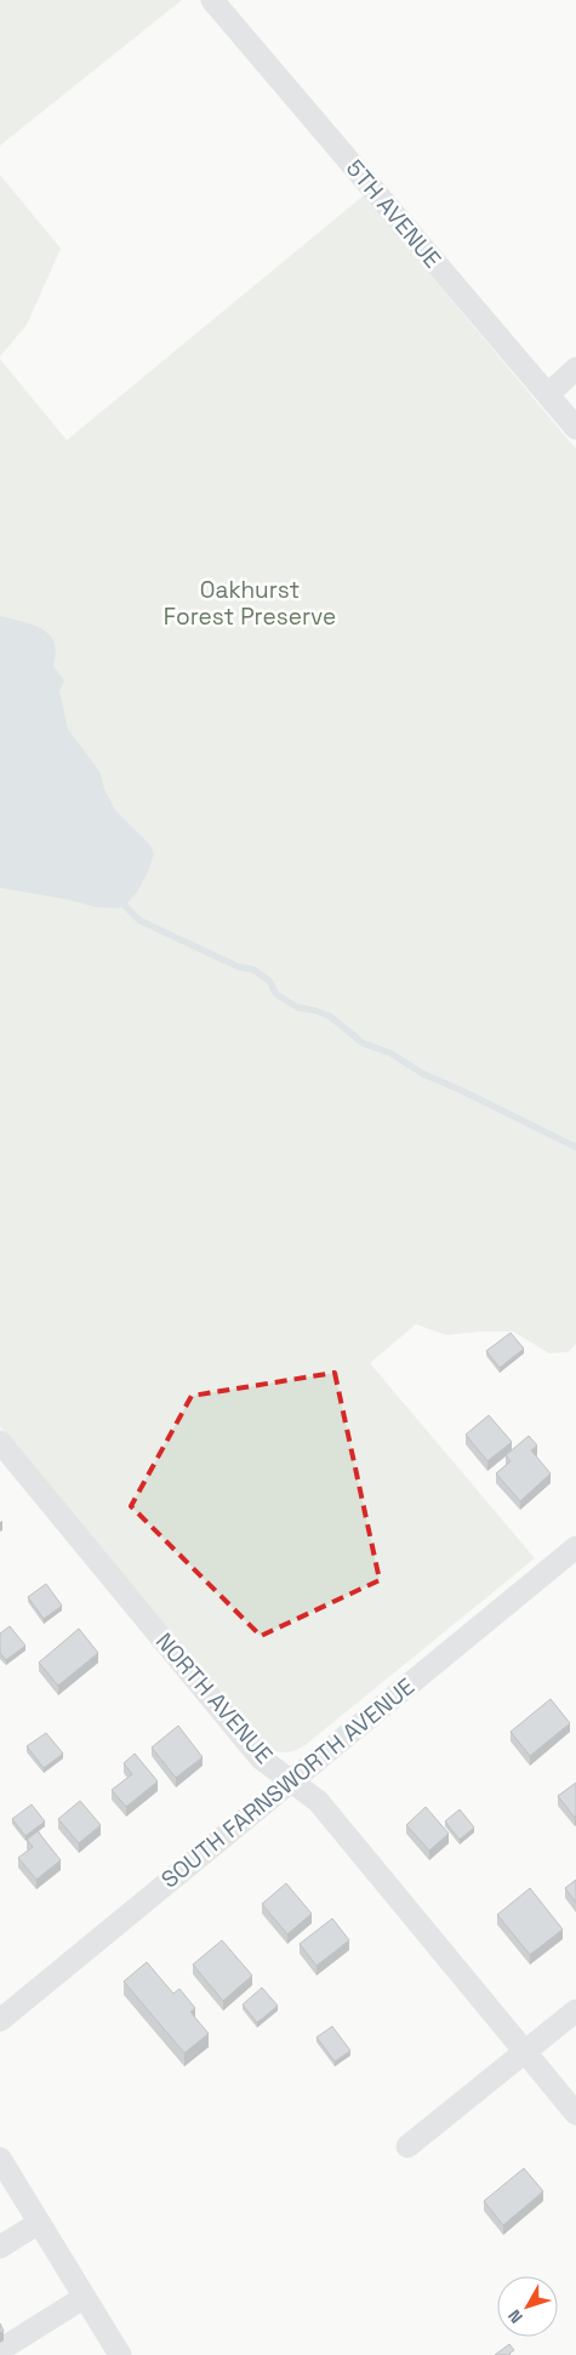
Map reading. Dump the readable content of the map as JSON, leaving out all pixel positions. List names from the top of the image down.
{
  "streets": {
    "street": ["5TH AVENUE", "NORTH AVENUE", "SOUTH FARNSWORTH AVENUE"]
  },
  "crossings": [
    ["NORTH AVENUE", "SOUTH FARNSWORTH AVENUE"]
  ],
  "parks": ["Oakhurst Forest Preserve"],
  "north": "bottom left"
}
